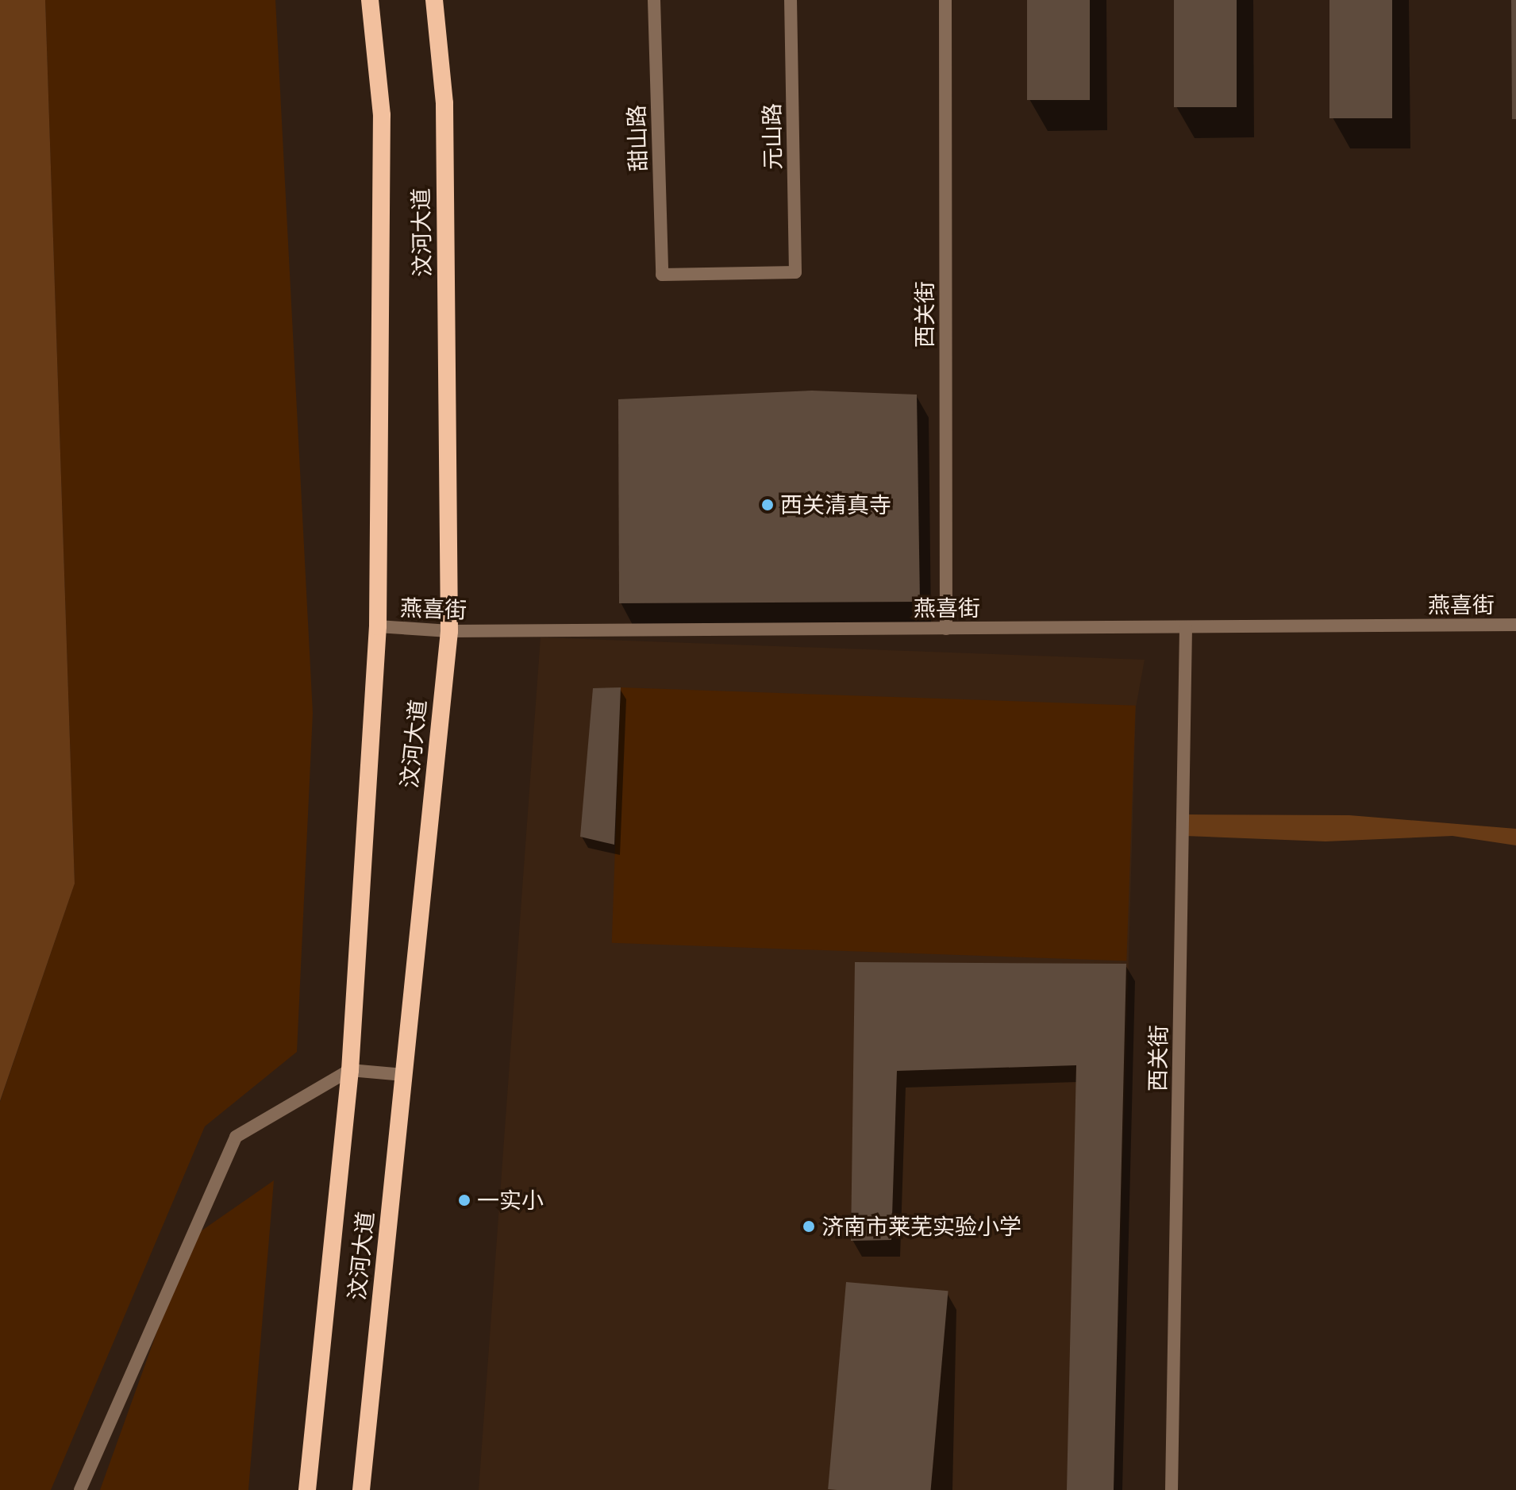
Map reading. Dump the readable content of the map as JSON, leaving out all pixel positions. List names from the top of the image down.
{
  "streets": {
    "highway": ["汶河大道"],
    "street": [
      "元山路",
      "甜山路",
      "西关街",
      "燕喜街"
    ]
  },
  "crossings": [
    ["元山路", "甜山路"],
    ["汶河大道", "燕喜街"],
    ["西关街", "燕喜街"]
  ],
  "places": ["西关清真寺", "一实小", "济南市莱芜实验小学"]
}
